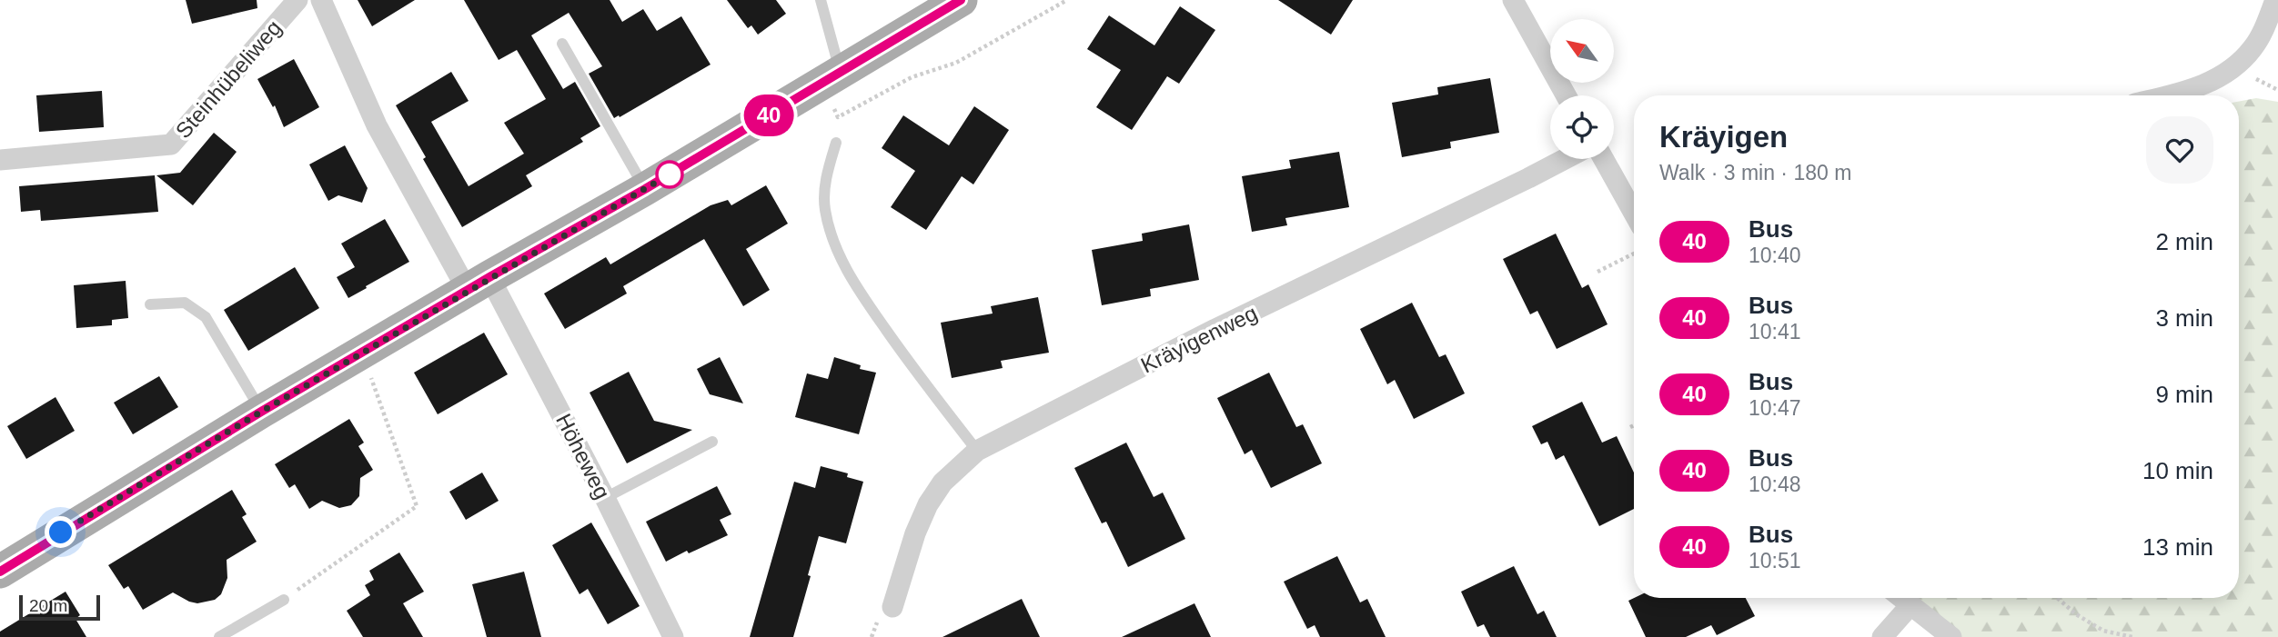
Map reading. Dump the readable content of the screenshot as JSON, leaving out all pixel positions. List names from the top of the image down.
{
  "streets": {
    "street": ["Steinhübeliweg", "Kräyigenweg", "Höheweg"]
  },
  "lines": ["bus line 40"],
  "scale_bar": "20 m",
  "north": "top left",
  "page": {
    "on_map": "40",
    "heading": ["Kräyigen", "Walk · 3 min · 180 m"],
    "list": [
      {
        "mark": "40",
        "name": "Bus",
        "note": "10:40",
        "value": "2 min"
      },
      {
        "mark": "40",
        "name": "Bus",
        "note": "10:41",
        "value": "3 min"
      },
      {
        "mark": "40",
        "name": "Bus",
        "note": "10:47",
        "value": "9 min"
      },
      {
        "mark": "40",
        "name": "Bus",
        "note": "10:48",
        "value": "10 min"
      },
      {
        "mark": "40",
        "name": "Bus",
        "note": "10:51",
        "value": "13 min"
      }
    ],
    "scale": "20 m"
  }
}
